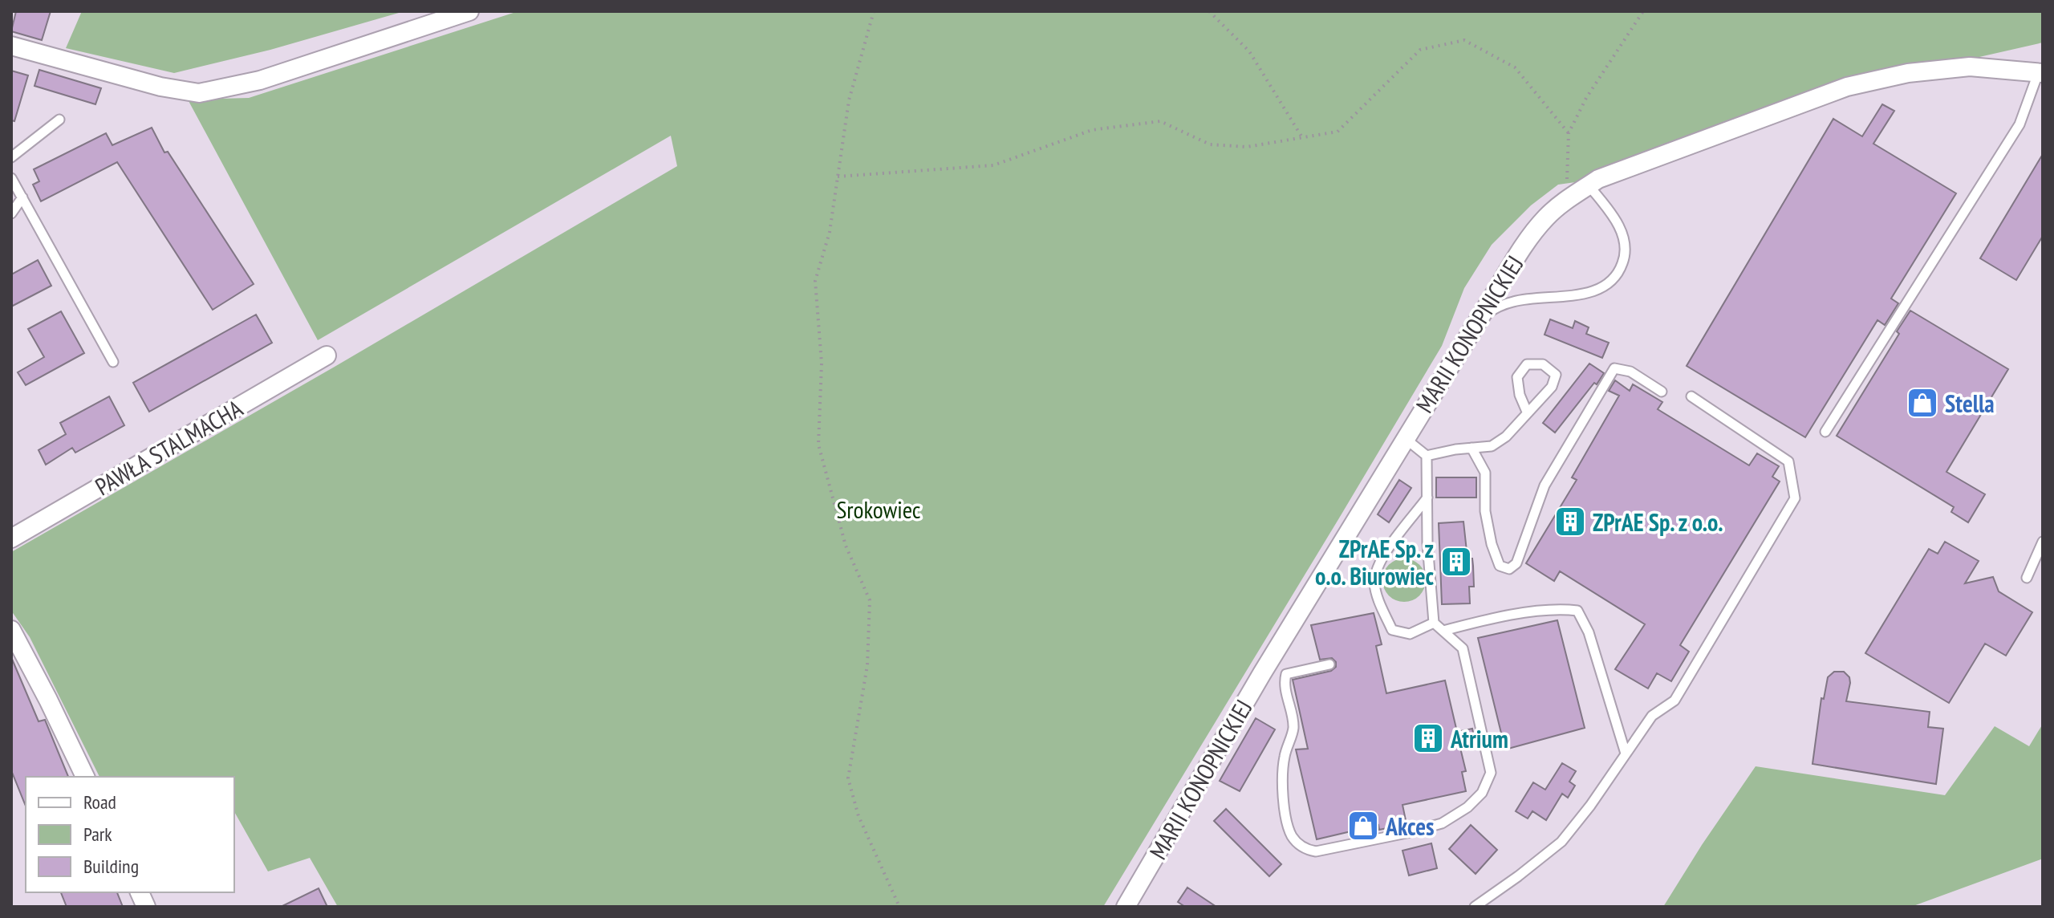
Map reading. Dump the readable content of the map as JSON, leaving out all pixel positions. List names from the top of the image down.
{
  "streets": {
    "street": ["MARII KONOPNICKIEJ", "PAWŁA STALMACHA"]
  },
  "parks": ["Srokowiec"],
  "places": {
    "shop": ["Stella", "Akces"],
    "building": ["ZPrAE Sp. z o.o.", "ZPrAE Sp. z o.o. Biurowiec", "Atrium"]
  },
  "legend": ["Road", "Park", "Building"]
}
